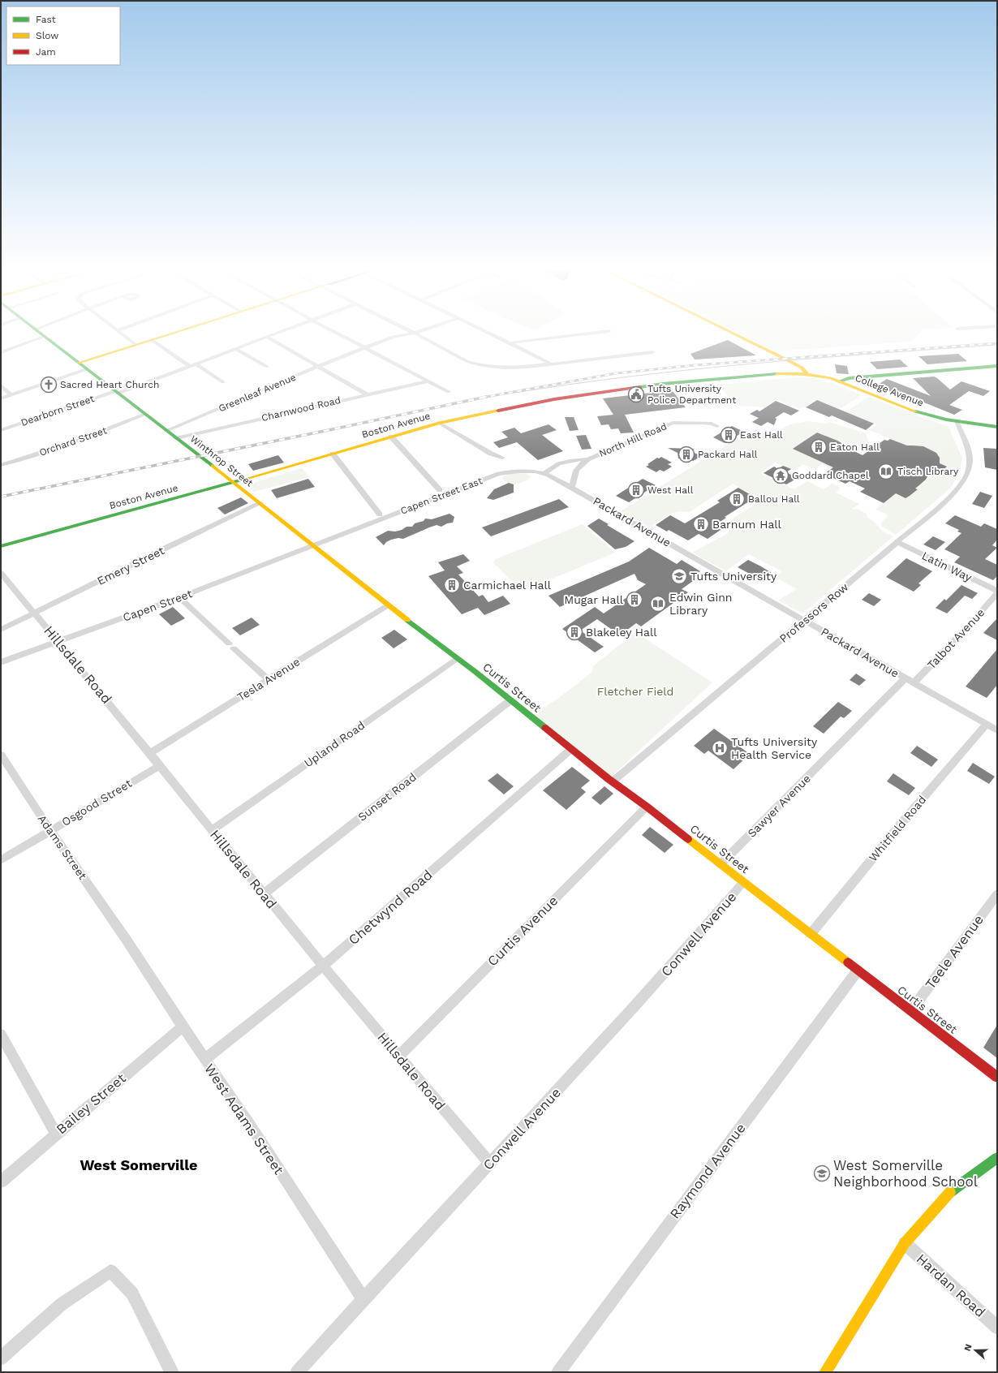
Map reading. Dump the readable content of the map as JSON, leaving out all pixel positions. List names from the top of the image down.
{
  "streets": {
    "street": [
      "College Avenue",
      "Greenleaf Avenue",
      "Charnwood Road",
      "Dearborn Street",
      "Boston Avenue",
      "North Hill Road",
      "Orchard Street",
      "Winthrop Street",
      "Capen Street East",
      "Packard Avenue",
      "Emery Street",
      "Latin Way",
      "Capen Street",
      "Professors Row",
      "Talbot Avenue",
      "Hillsdale Road",
      "Tesla Avenue",
      "Curtis Street",
      "Upland Road",
      "Sunset Road",
      "Osgood Street",
      "Sawyer Avenue",
      "Whitfield Road",
      "Adams Street",
      "Chetwynd Road",
      "Curtis Avenue",
      "Conwell Avenue",
      "Teele Avenue",
      "Bailey Street",
      "West Adams Street",
      "Raymond Avenue",
      "Hardan Road"
    ]
  },
  "crossings": [
    ["College Avenue", "Boston Avenue"],
    ["College Avenue", "Professors Row"],
    ["Greenleaf Avenue", "Winthrop Street"],
    ["Charnwood Road", "Winthrop Street"],
    ["Dearborn Street", "Winthrop Street"],
    ["Boston Avenue", "Winthrop Street"],
    ["North Hill Road", "Capen Street East"],
    ["North Hill Road", "Packard Avenue"],
    ["Orchard Street", "Winthrop Street"],
    ["Winthrop Street", "Capen Street East"],
    ["Winthrop Street", "Emery Street"],
    ["Winthrop Street", "Capen Street"],
    ["Winthrop Street", "Tesla Avenue"],
    ["Winthrop Street", "Curtis Street"],
    ["Capen Street East", "Packard Avenue"],
    ["Capen Street East", "Capen Street"],
    ["Packard Avenue", "Professors Row"],
    ["Packard Avenue", "Talbot Avenue"],
    ["Packard Avenue", "Sawyer Avenue"],
    ["Packard Avenue", "Whitfield Road"],
    ["Emery Street", "Hillsdale Road"],
    ["Latin Way", "Professors Row"],
    ["Latin Way", "Talbot Avenue"],
    ["Capen Street", "Hillsdale Road"],
    ["Professors Row", "Curtis Street"],
    ["Hillsdale Road", "Tesla Avenue"],
    ["Hillsdale Road", "Upland Road"],
    ["Hillsdale Road", "Sunset Road"],
    ["Hillsdale Road", "Osgood Street"],
    ["Hillsdale Road", "Chetwynd Road"],
    ["Hillsdale Road", "Curtis Avenue"],
    ["Hillsdale Road", "Conwell Avenue"],
    ["Curtis Street", "Upland Road"],
    ["Curtis Street", "Sunset Road"],
    ["Curtis Street", "Sawyer Avenue"],
    ["Curtis Street", "Whitfield Road"],
    ["Curtis Street", "Chetwynd Road"],
    ["Curtis Street", "Curtis Avenue"],
    ["Curtis Street", "Conwell Avenue"],
    ["Curtis Street", "Teele Avenue"],
    ["Curtis Street", "Raymond Avenue"],
    ["Osgood Street", "Adams Street"],
    ["Adams Street", "West Adams Street"],
    ["Chetwynd Road", "West Adams Street"],
    ["Conwell Avenue", "West Adams Street"],
    ["Bailey Street", "West Adams Street"]
  ],
  "districts": ["West Somerville"],
  "parks": ["Fletcher Field"],
  "places": {
    "church": ["Sacred Heart Church"],
    "public building": ["Tufts University Police Department"],
    "building": [
      "East Hall",
      "Eaton Hall",
      "Packard Hall",
      "West Hall",
      "Ballou Hall",
      "Barnum Hall",
      "Carmichael Hall",
      "Mugar Hall",
      "Blakeley Hall"
    ],
    "library": ["Tisch Library", "Edwin Ginn Library"],
    "temple": ["Goddard Chapel"],
    "school or university": ["Tufts University", "West Somerville Neighborhood School"],
    "hospital": ["Tufts University Health Service"]
  },
  "legend": ["Fast", "Slow", "Jam"],
  "north": "left"
}
